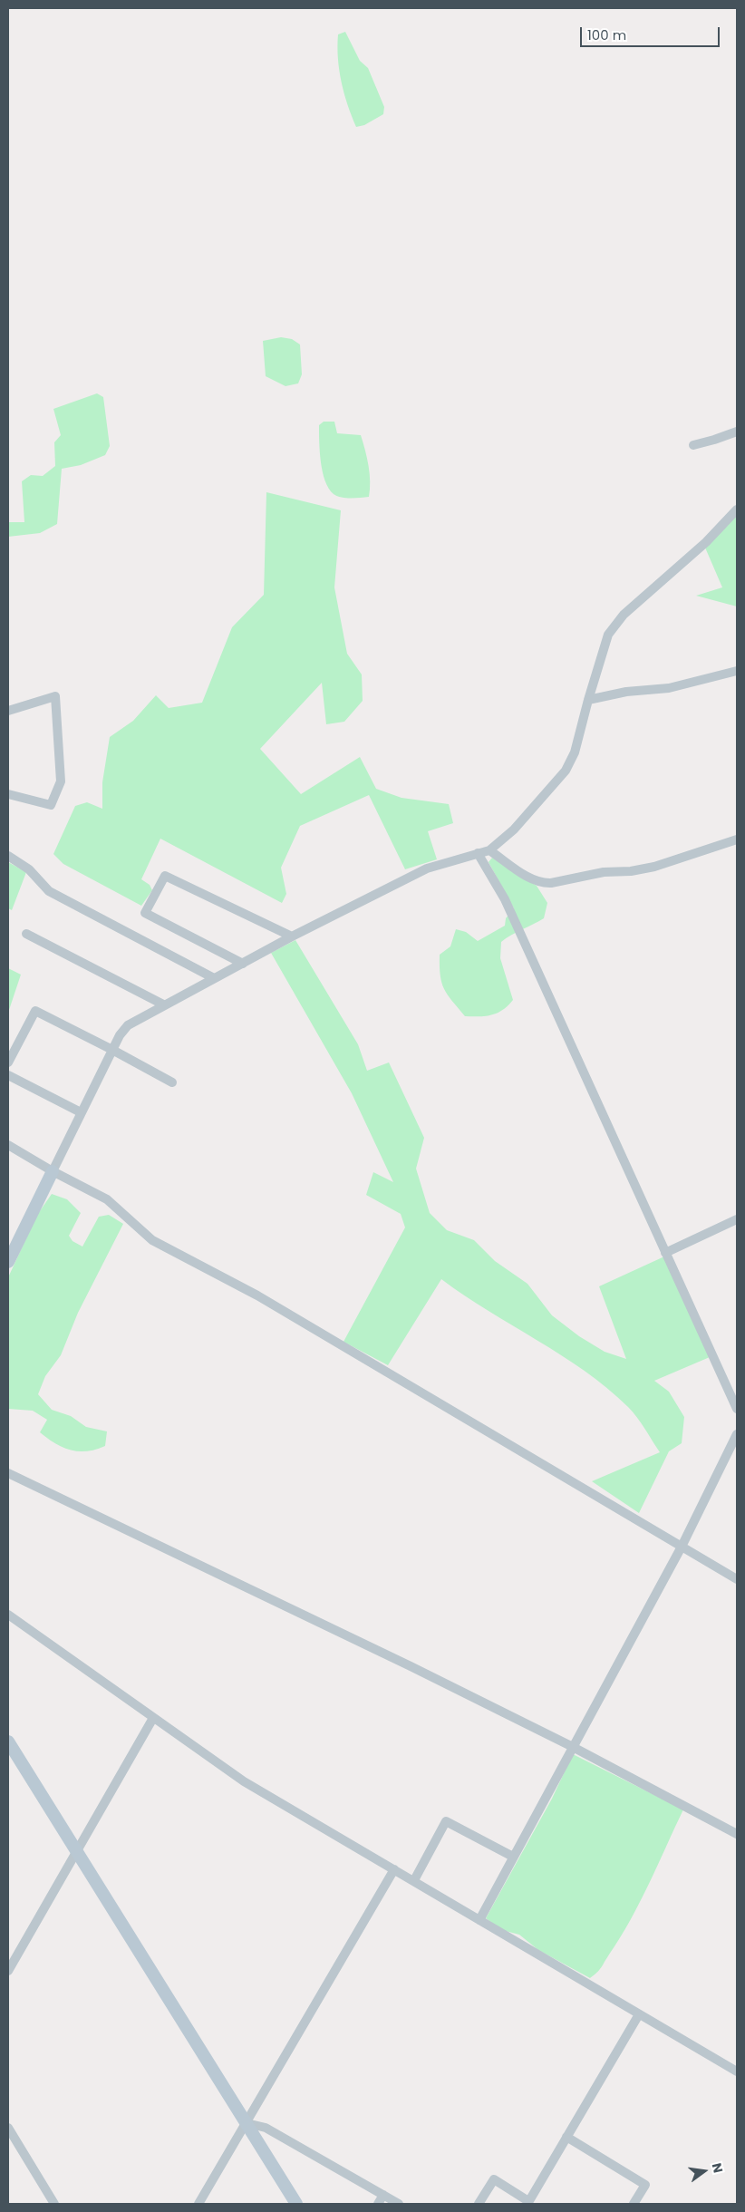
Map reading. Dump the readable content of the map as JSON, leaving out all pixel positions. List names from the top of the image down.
{
  "scale_bar": "100 m",
  "north": "right"
}
